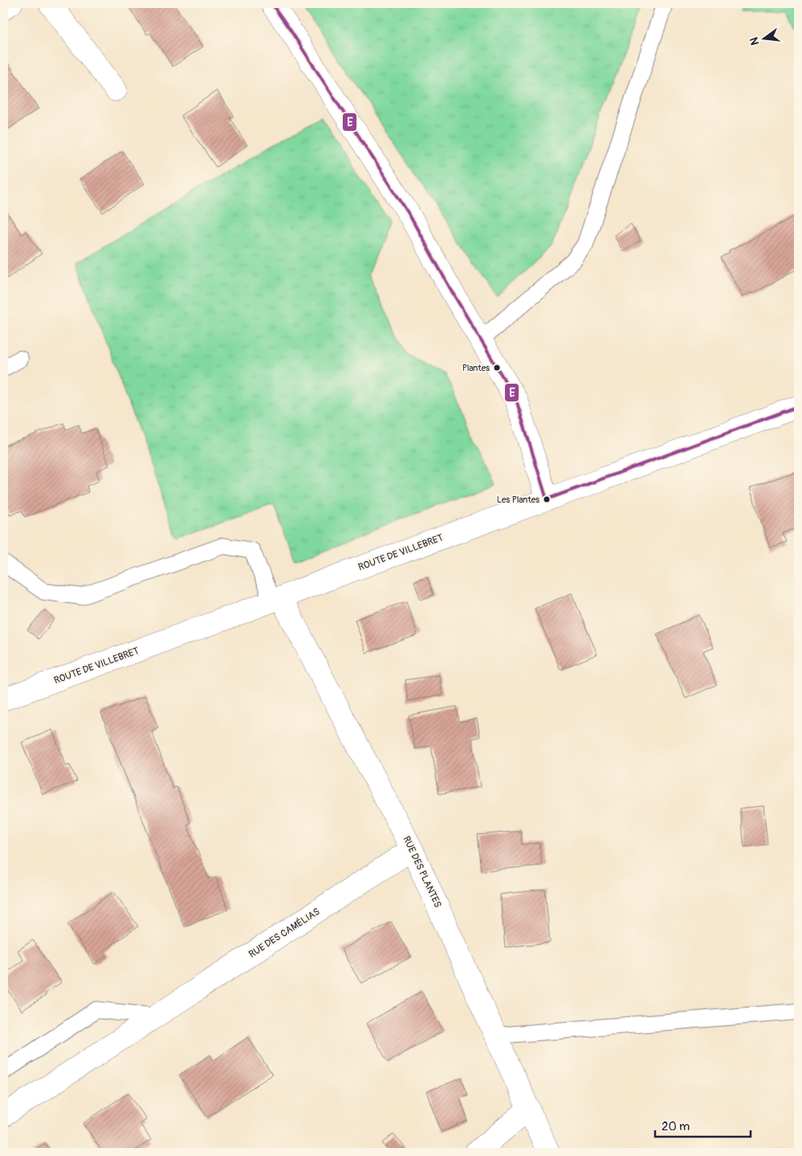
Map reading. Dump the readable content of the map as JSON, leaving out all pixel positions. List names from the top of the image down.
{
  "streets": {
    "street": ["ROUTE DE VILLEBRET", "RUE DES PLANTES", "RUE DES CAMÉLIAS"]
  },
  "crossings": [
    ["ROUTE DE VILLEBRET", "RUE DES PLANTES"],
    ["RUE DES PLANTES", "RUE DES CAMÉLIAS"]
  ],
  "places": ["Plantes", "Les Plantes"],
  "lines": ["transit line E"],
  "scale_bar": "20 m",
  "north": "left"
}
